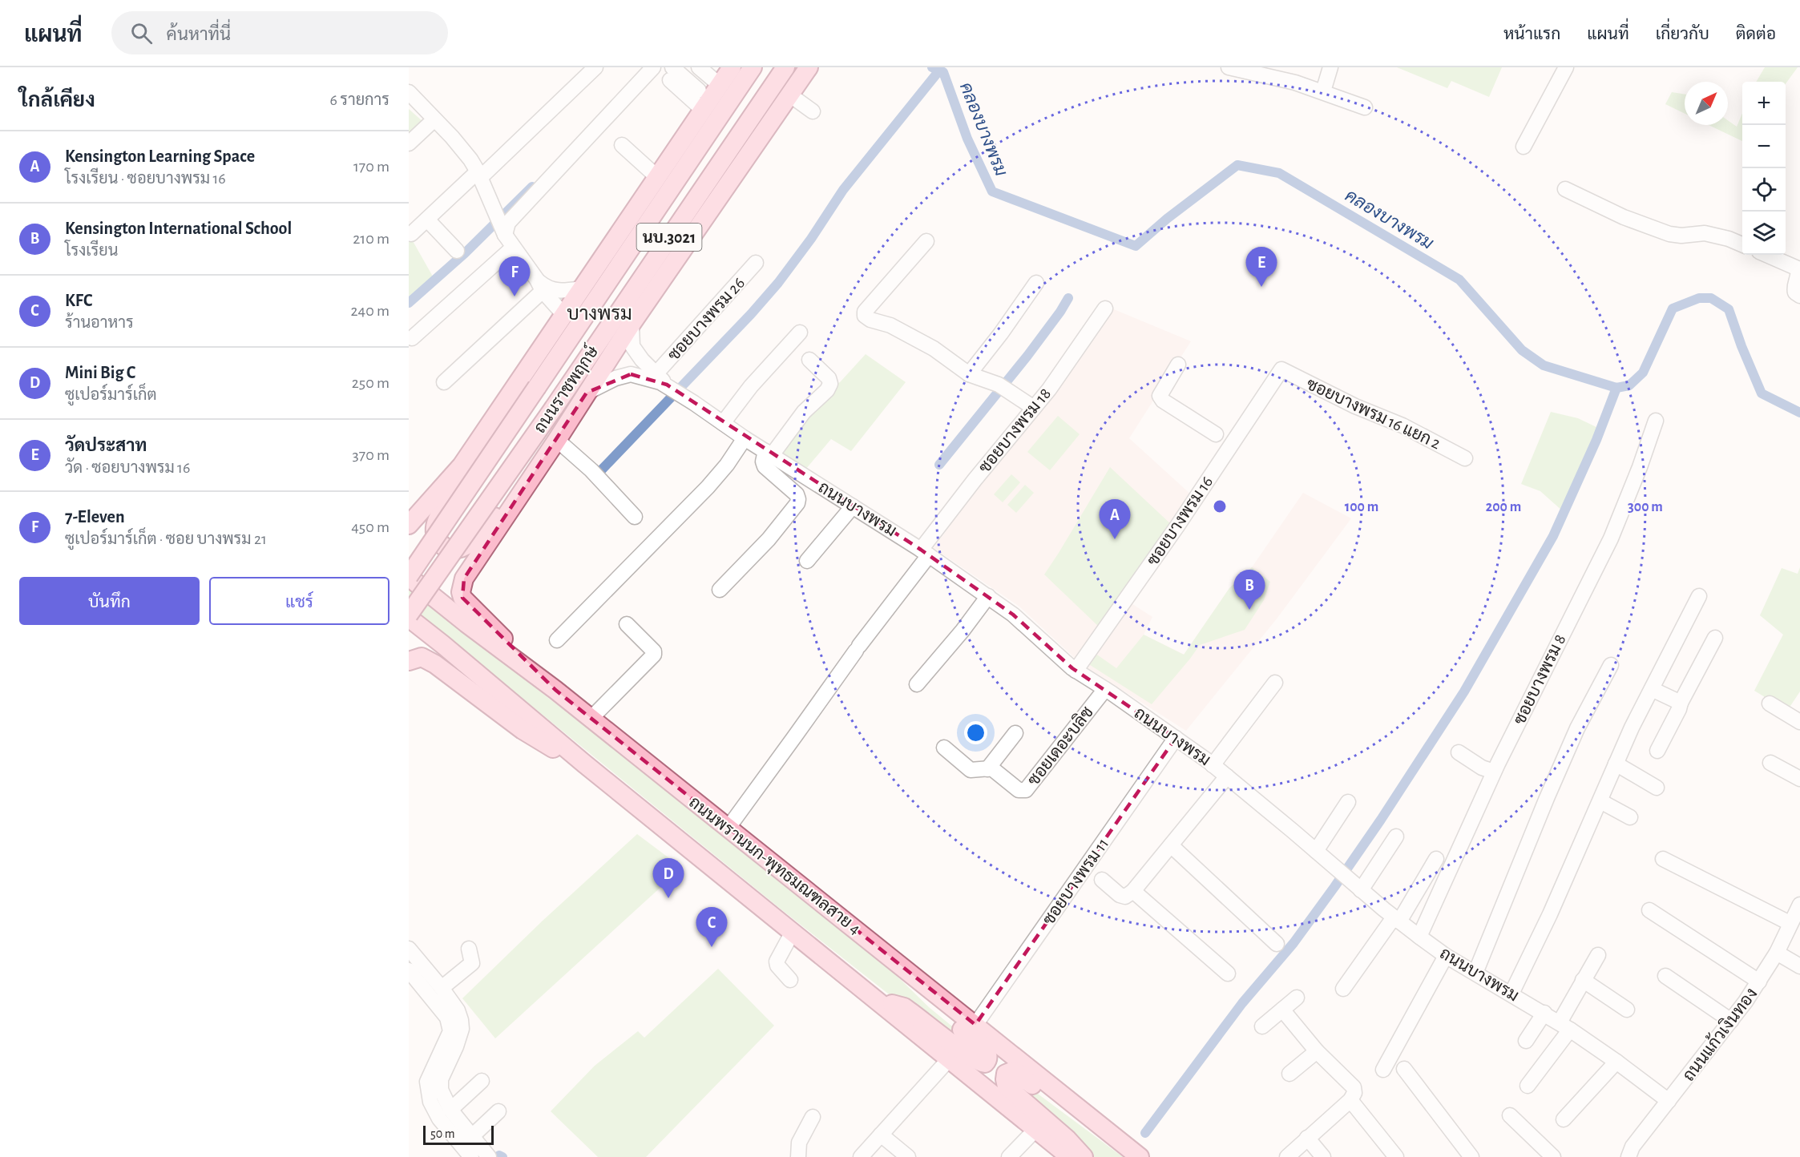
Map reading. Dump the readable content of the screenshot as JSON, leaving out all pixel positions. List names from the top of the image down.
{
  "streets": {
    "main road": ["นบ.3021", "ถนนราชพฤกษ์", "ถนนพรานนก-พุทธมณฑลสาย 4"],
    "street": [
      "ซอยบางพรม 26",
      "ซอยบางพรม 16 แยก 2",
      "ซอยบางพรม 18",
      "ถนนบางพรม",
      "ซอยบางพรม 16",
      "ซอยบางพรม 8",
      "ซอยเดอะบลิซ",
      "ซอยบางพรม 11",
      "ถนนแก้วเงินทอง"
    ]
  },
  "crossings": [
    ["นบ.3021", "ถนนราชพฤกษ์"],
    ["ซอยบางพรม 26", "ถนนบางพรม"],
    ["ถนนราชพฤกษ์", "ถนนบางพรม"],
    ["ถนนราชพฤกษ์", "ถนนพรานนก-พุทธมณฑลสาย 4"],
    ["ซอยบางพรม 16 แยก 2", "ซอยบางพรม 16"],
    ["ซอยบางพรม 18", "ถนนบางพรม"],
    ["ซอยบางพรม 18", "ถนนพรานนก-พุทธมณฑลสาย 4"],
    ["ถนนบางพรม", "ซอยบางพรม 16"],
    ["ถนนบางพรม", "ซอยบางพรม 8"],
    ["ถนนบางพรม", "ซอยเดอะบลิซ"],
    ["ถนนบางพรม", "ซอยบางพรม 11"],
    ["ถนนบางพรม", "ถนนแก้วเงินทอง"],
    ["ถนนพรานนก-พุทธมณฑลสาย 4", "ซอยบางพรม 11"]
  ],
  "districts": ["บางพรม"],
  "water": ["คลองบางพรม"],
  "scale_bar": "50 m",
  "north": "top right",
  "page": {
    "header": "แผนที่",
    "search": "ค้นหาที่นี่",
    "nav": [
      "หน้าแรก",
      "แผนที่",
      "เกี่ยวกับ",
      "ติดต่อ"
    ],
    "heading": ["ใกล้เคียง", "6 รายการ"],
    "map_buttons": ["+", "−"],
    "list": [
      {
        "mark": "A",
        "name": "Kensington Learning Space",
        "note": "โรงเรียน · ซอยบางพรม 16",
        "value": "170 m"
      },
      {
        "mark": "B",
        "name": "Kensington International School",
        "note": "โรงเรียน",
        "value": "210 m"
      },
      {
        "mark": "C",
        "name": "KFC",
        "note": "ร้านอาหาร",
        "value": "240 m"
      },
      {
        "mark": "D",
        "name": "Mini Big C",
        "note": "ซูเปอร์มาร์เก็ต",
        "value": "250 m"
      },
      {
        "mark": "E",
        "name": "วัดประสาท",
        "note": "วัด · ซอยบางพรม 16",
        "value": "370 m"
      },
      {
        "mark": "F",
        "name": "7-Eleven",
        "note": "ซูเปอร์มาร์เก็ต · ซอย บางพรม 21",
        "value": "450 m"
      }
    ],
    "pins": [
      "E",
      "F",
      "A",
      "B",
      "D",
      "C"
    ],
    "buttons": ["บันทึก", "แชร์"],
    "scale": "50 m"
  },
  "rings": ["100 m", "200 m", "300 m"]
}
